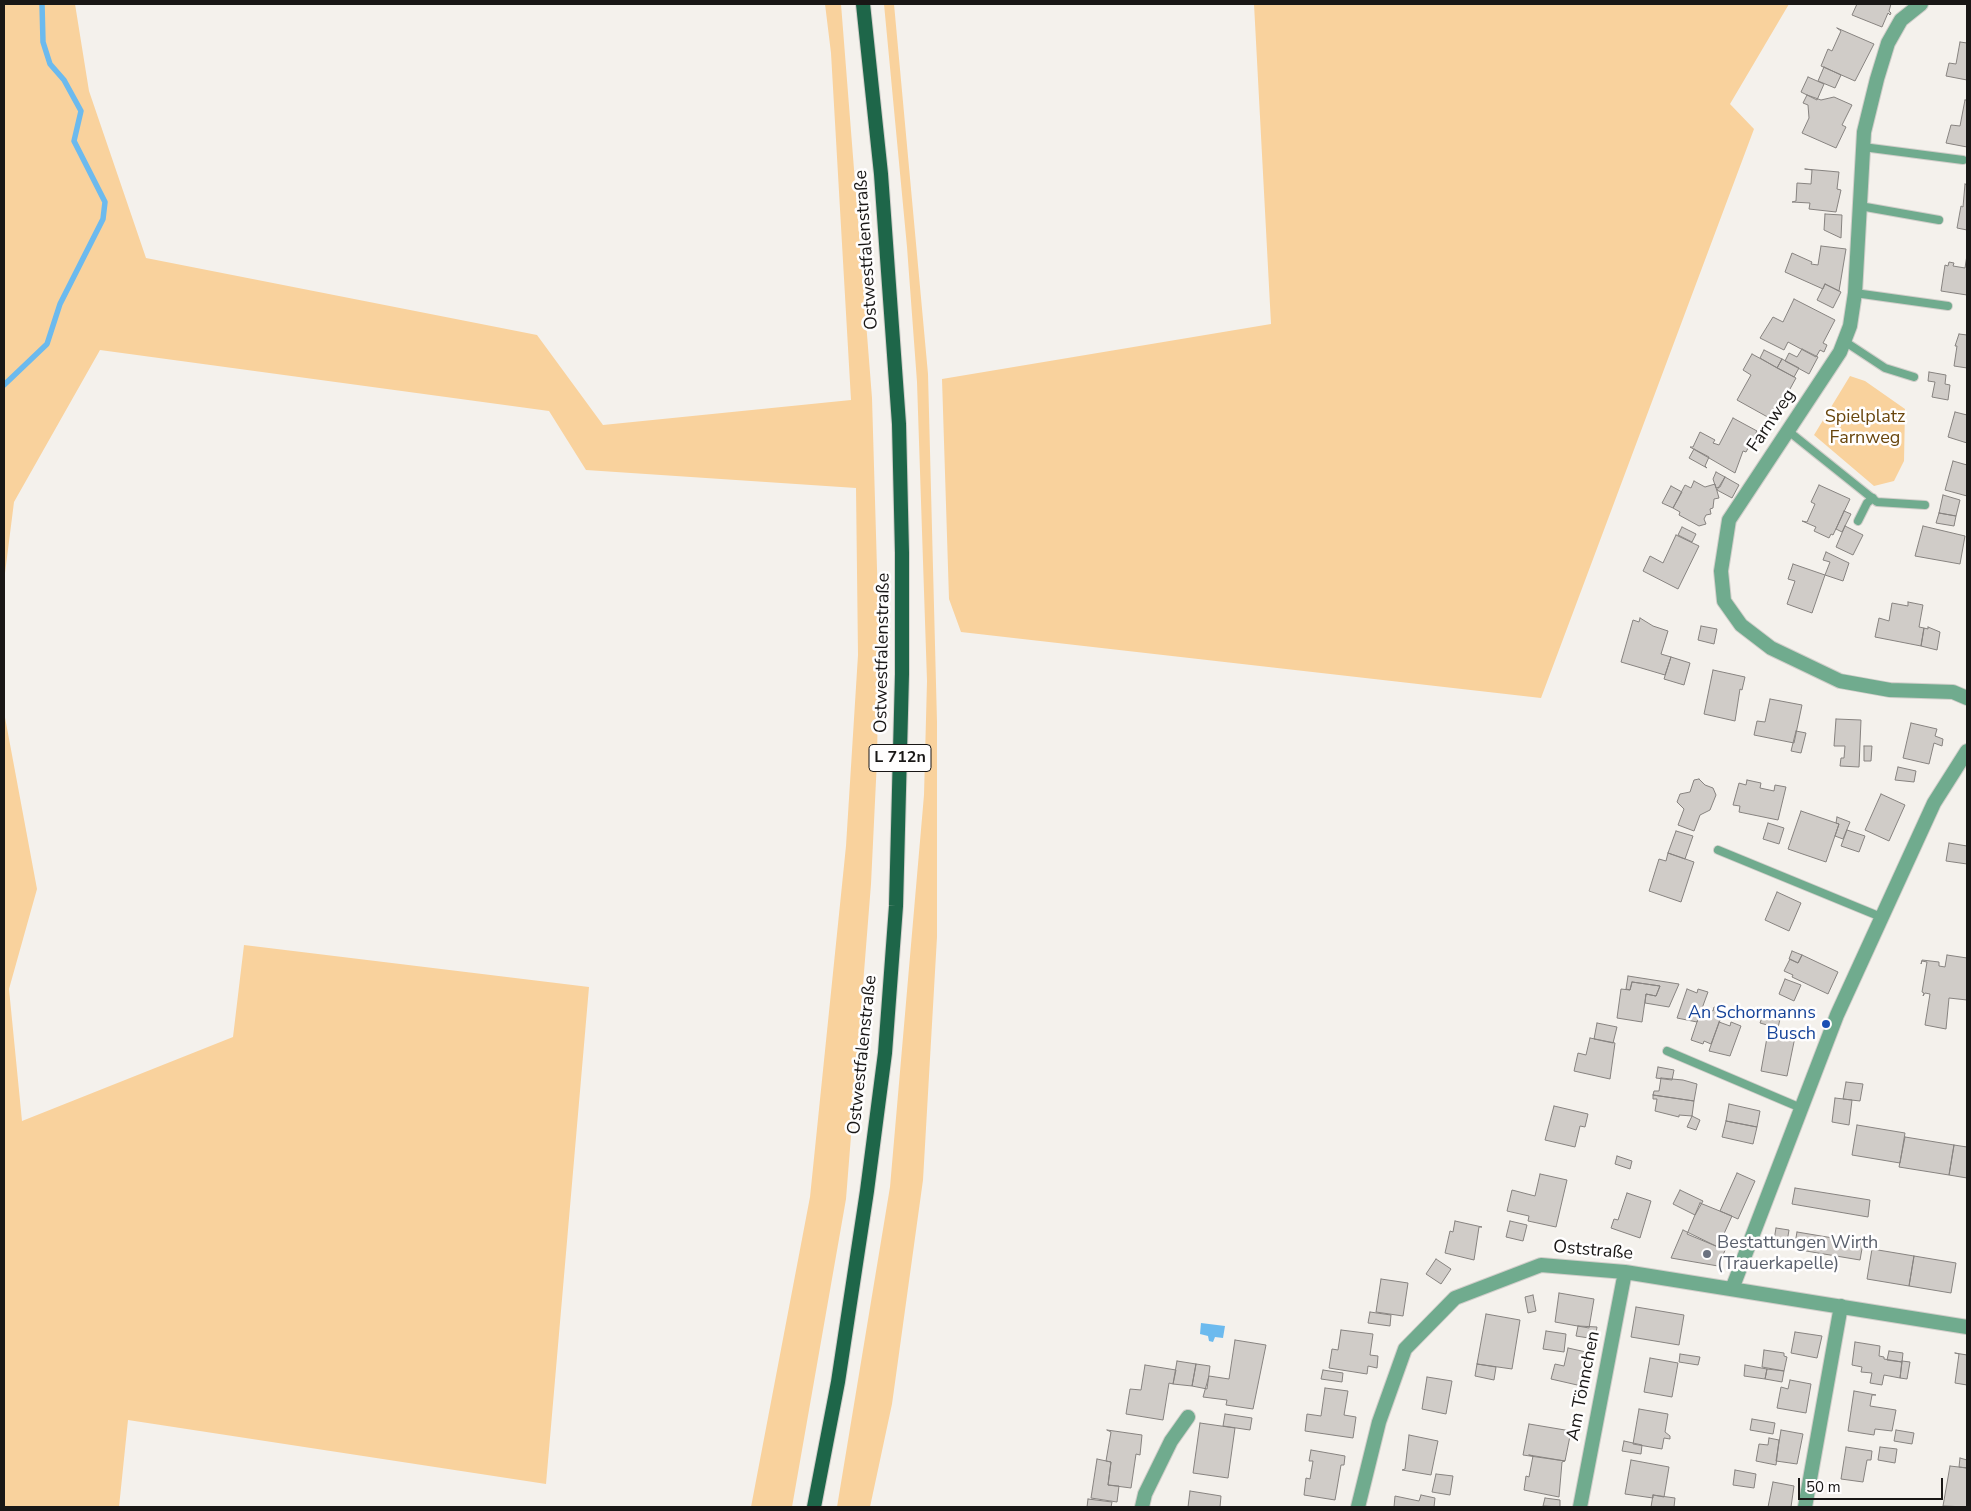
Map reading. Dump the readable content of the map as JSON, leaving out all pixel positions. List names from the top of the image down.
{
  "streets": {
    "main road": ["Ostwestfalenstraße", "L 712n"],
    "street": ["Farnweg", "Oststraße", "Am Tönnchen"]
  },
  "crossings": [
    ["Oststraße", "Am Tönnchen"]
  ],
  "parks": ["Spielplatz Farnweg"],
  "places": ["An Schormanns Busch", "Bestattungen Wirth (Trauerkapelle)"],
  "scale_bar": "50 m"
}
